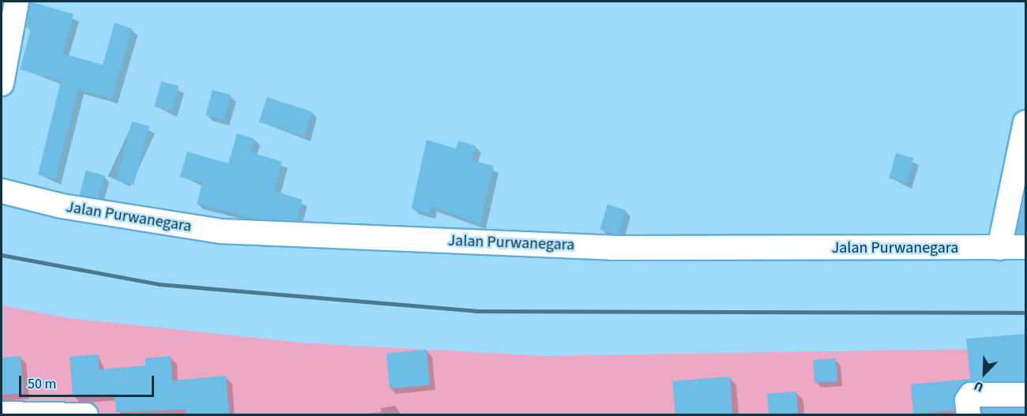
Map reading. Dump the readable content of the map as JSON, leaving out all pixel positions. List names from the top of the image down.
{
  "streets": {
    "street": ["Jalan Purwanegara"]
  },
  "scale_bar": "50 m",
  "north": "bottom left"
}
